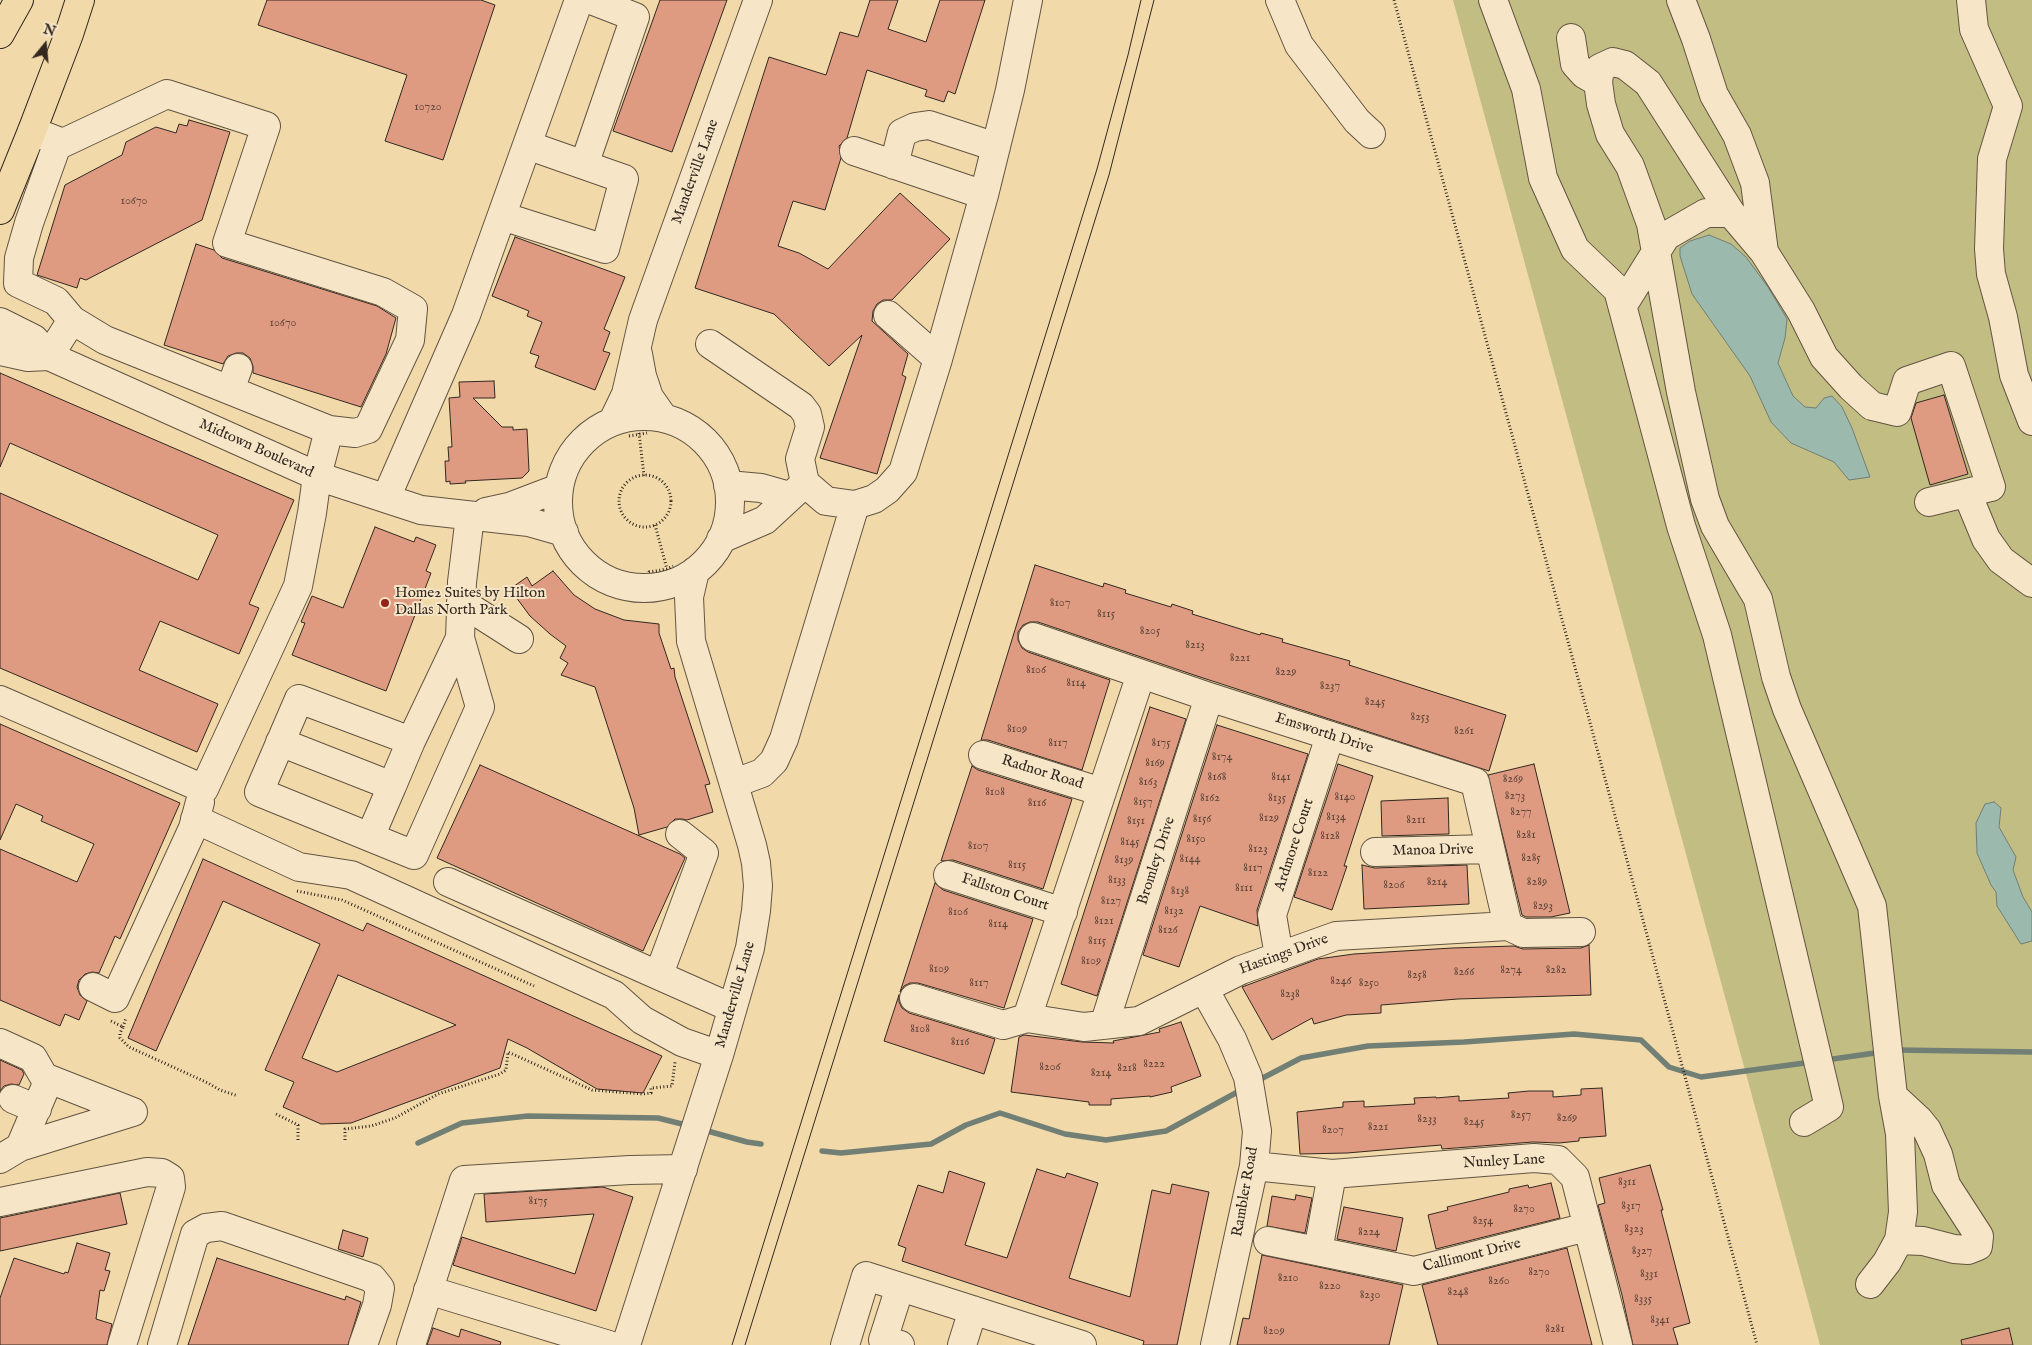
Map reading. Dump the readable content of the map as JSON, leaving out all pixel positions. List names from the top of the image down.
{
  "streets": {
    "street": [
      "Manderville Lane",
      "Midtown Boulevard",
      "Emsworth Drive",
      "Radnor Road",
      "Ardmore Court",
      "Manoa Drive",
      "Bromley Drive",
      "Fallston Court",
      "Hastings Drive",
      "Nunley Lane",
      "Rambler Road",
      "Callimont Drive"
    ]
  },
  "crossings": [
    ["Emsworth Drive", "Ardmore Court"],
    ["Emsworth Drive", "Manoa Drive"],
    ["Emsworth Drive", "Bromley Drive"],
    ["Emsworth Drive", "Hastings Drive"],
    ["Ardmore Court", "Hastings Drive"],
    ["Bromley Drive", "Hastings Drive"],
    ["Hastings Drive", "Rambler Road"],
    ["Nunley Lane", "Rambler Road"],
    ["Nunley Lane", "Callimont Drive"]
  ],
  "places": ["Home2 Suites by Hilton Dallas North Park"],
  "house_numbers": [
    "10720",
    "10670",
    "10670",
    "8107",
    "8115",
    "8205",
    "8213",
    "8221",
    "8106",
    "8229",
    "8114",
    "8237",
    "8245",
    "8253",
    "8109",
    "8261",
    "8117",
    "8175",
    "8174",
    "8169",
    "8168",
    "8141",
    "8269",
    "8163",
    "8108",
    "8273",
    "8140",
    "8162",
    "8135",
    "8157",
    "8116",
    "8277",
    "8134",
    "8129",
    "8156",
    "8211",
    "8151",
    "8281",
    "8128",
    "8150",
    "8145",
    "8107",
    "8123",
    "8285",
    "8144",
    "8139",
    "8115",
    "8117",
    "8122",
    "8133",
    "8214",
    "8289",
    "8206",
    "8111",
    "8138",
    "8127",
    "8293",
    "8132",
    "8106",
    "8121",
    "8114",
    "8126",
    "8115",
    "8109",
    "8109",
    "8274",
    "8282",
    "8266",
    "8258",
    "8246",
    "8117",
    "8250",
    "8238",
    "8108",
    "8116",
    "8222",
    "8206",
    "8218",
    "8214",
    "8257",
    "8269",
    "8233",
    "8245",
    "8221",
    "8207",
    "8311",
    "8175",
    "8317",
    "8270",
    "8254",
    "8323",
    "8224",
    "8327",
    "8270",
    "8331",
    "8210",
    "8260",
    "8220",
    "8248",
    "8230",
    "8335",
    "8341",
    "8281",
    "8209"
  ],
  "north": "top"
}
